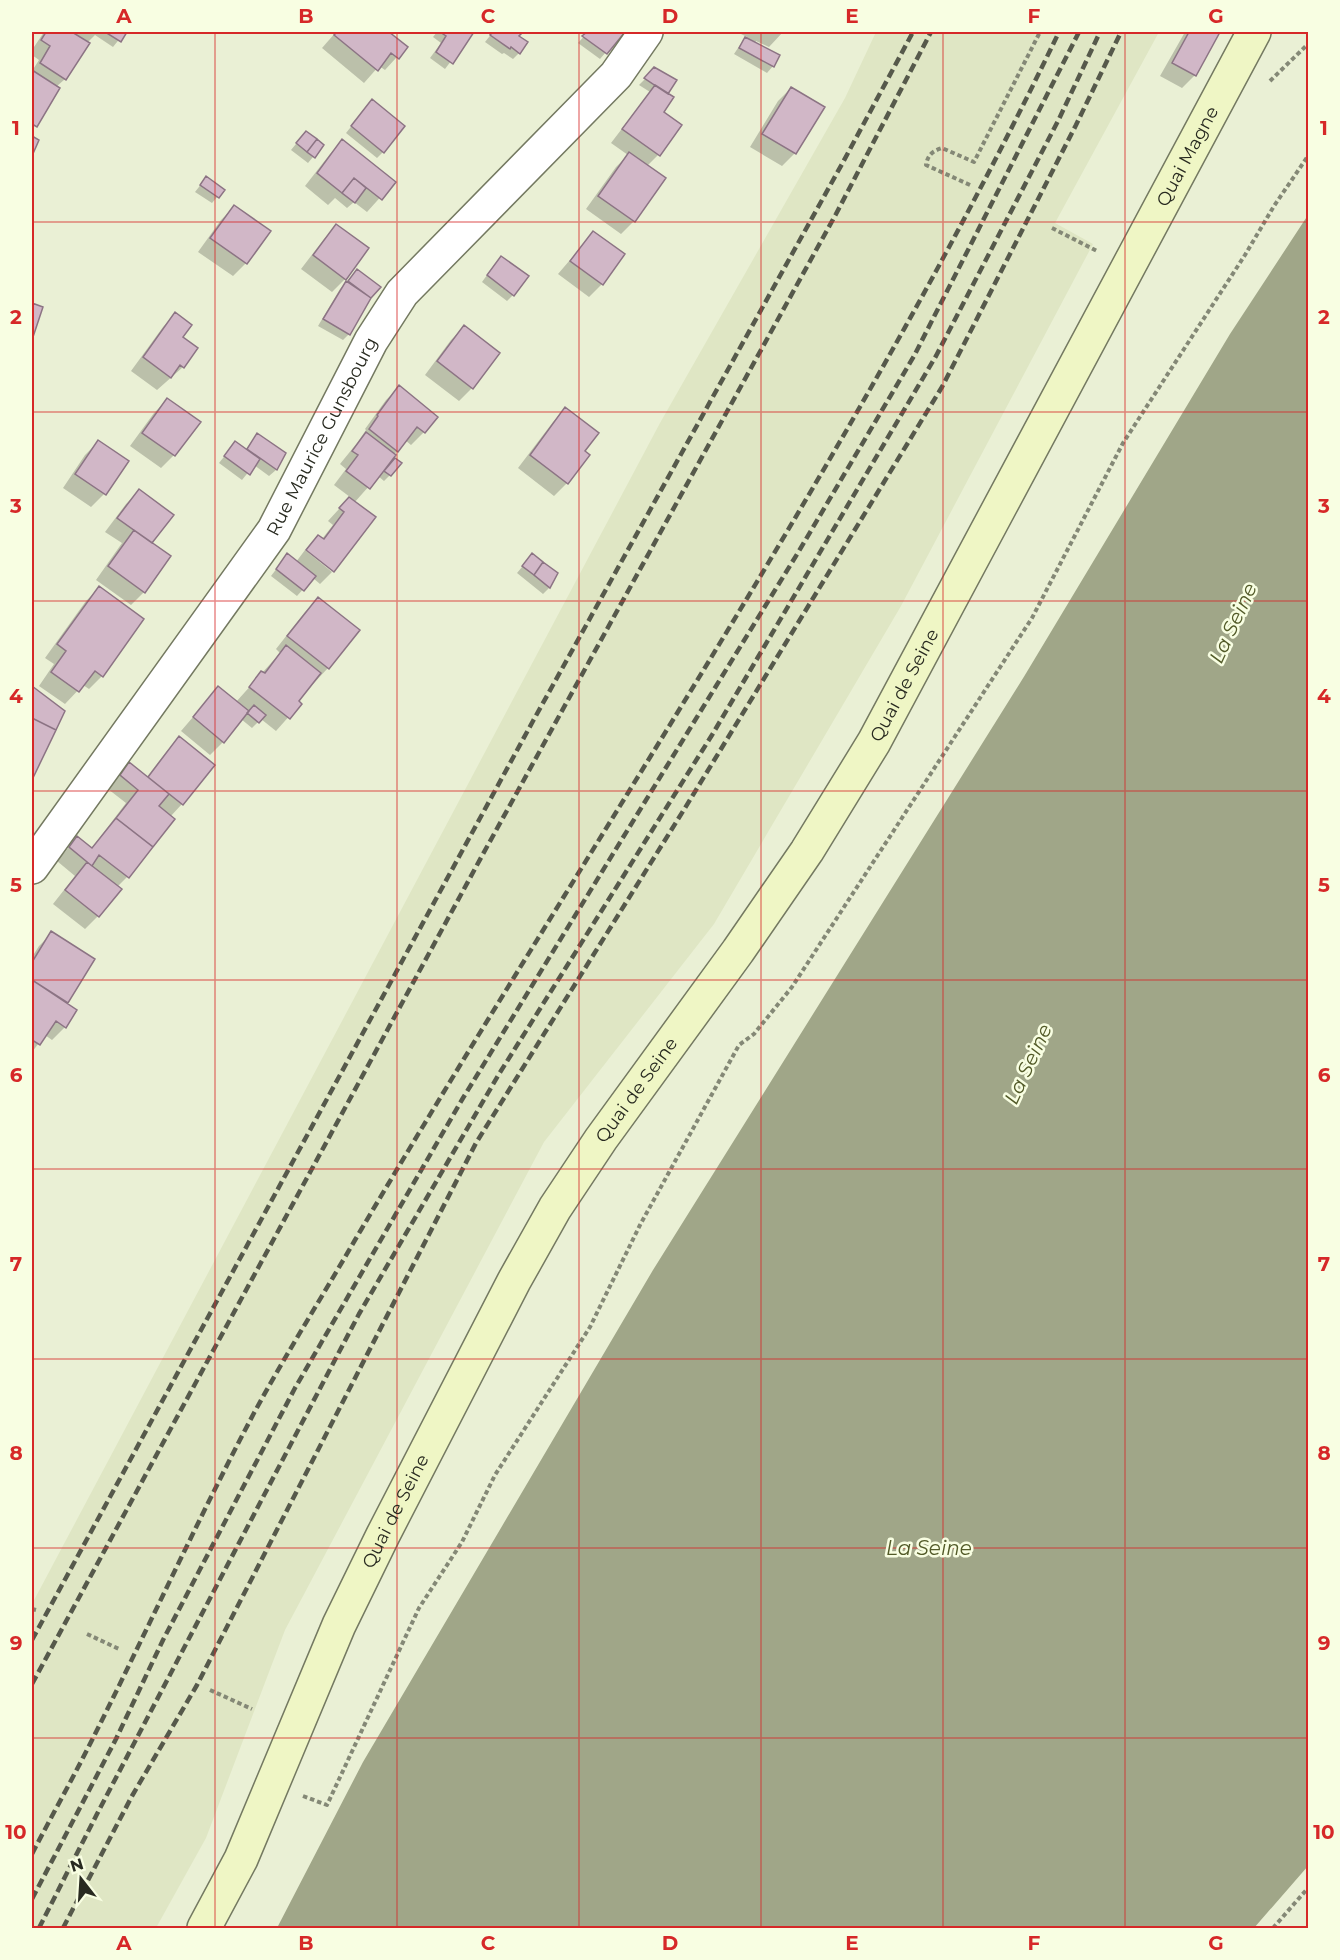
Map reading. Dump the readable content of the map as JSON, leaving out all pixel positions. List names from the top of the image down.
{
  "streets": {
    "main road": ["Quai Magne", "Quai de Seine"],
    "street": ["Rue Maurice Gunsbourg"]
  },
  "crossings": [
    ["Quai Magne", "Quai de Seine"]
  ],
  "water": ["La Seine"],
  "north": "top",
  "grid": {
    "columns": [
      "A",
      "B",
      "C",
      "D",
      "E",
      "F",
      "G"
    ],
    "rows": [
      "1",
      "2",
      "3",
      "4",
      "5",
      "6",
      "7",
      "8",
      "9",
      "10"
    ]
  }
}
